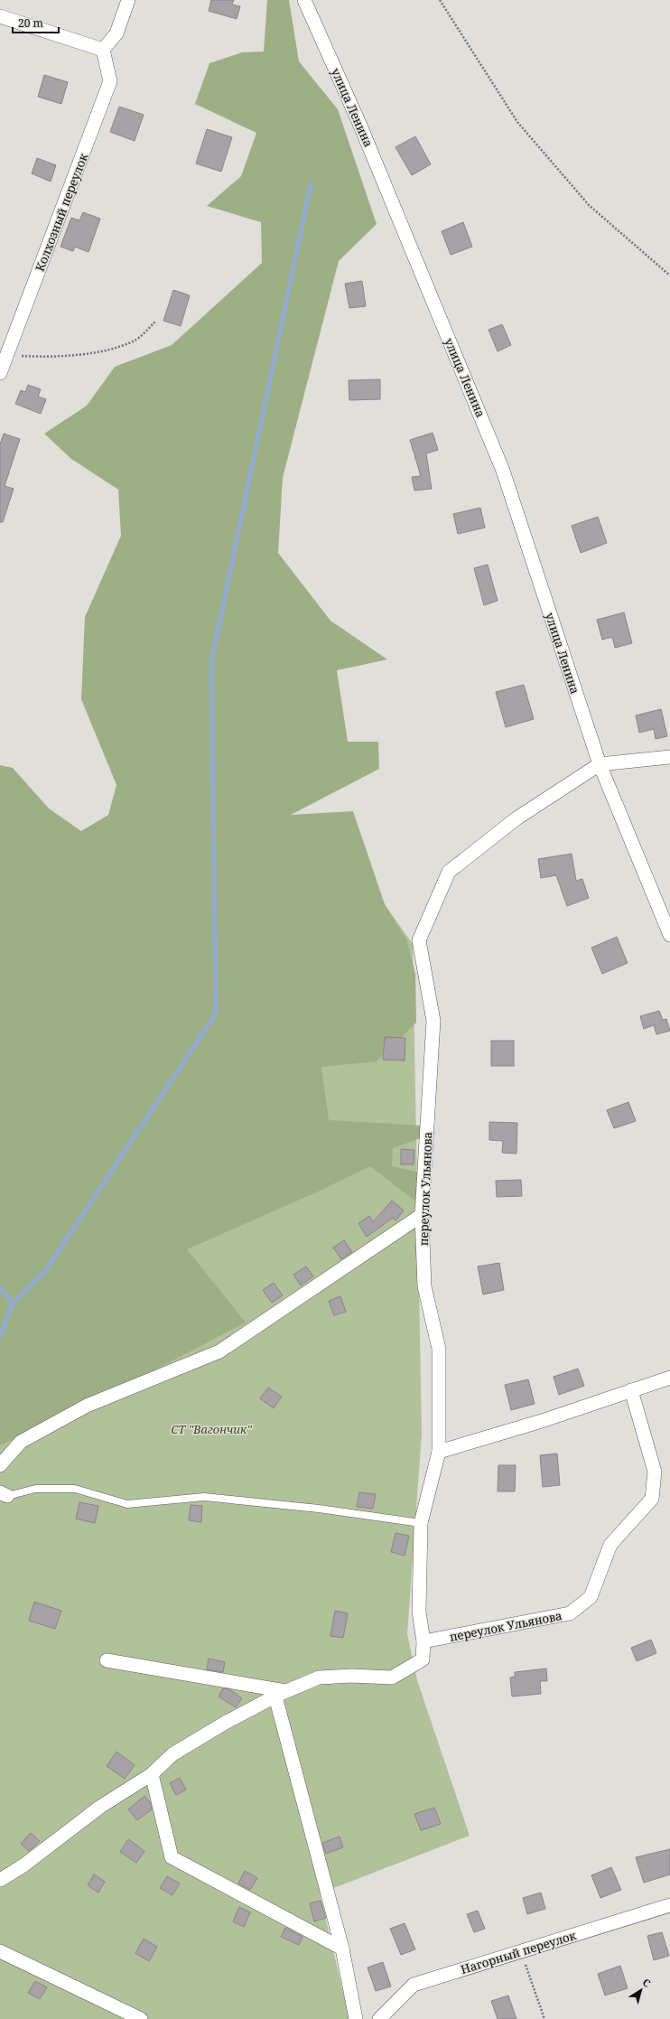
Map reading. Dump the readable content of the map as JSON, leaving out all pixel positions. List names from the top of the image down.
{
  "streets": {
    "street": [
      "улица Ленина",
      "Колхозный переулок",
      "переулок Ульянова",
      "Нагорный переулок"
    ]
  },
  "crossings": [
    ["улица Ленина", "переулок Ульянова"]
  ],
  "parks": ["СТ \"Вагончик\""],
  "scale_bar": "20 m",
  "north": "top right"
}
